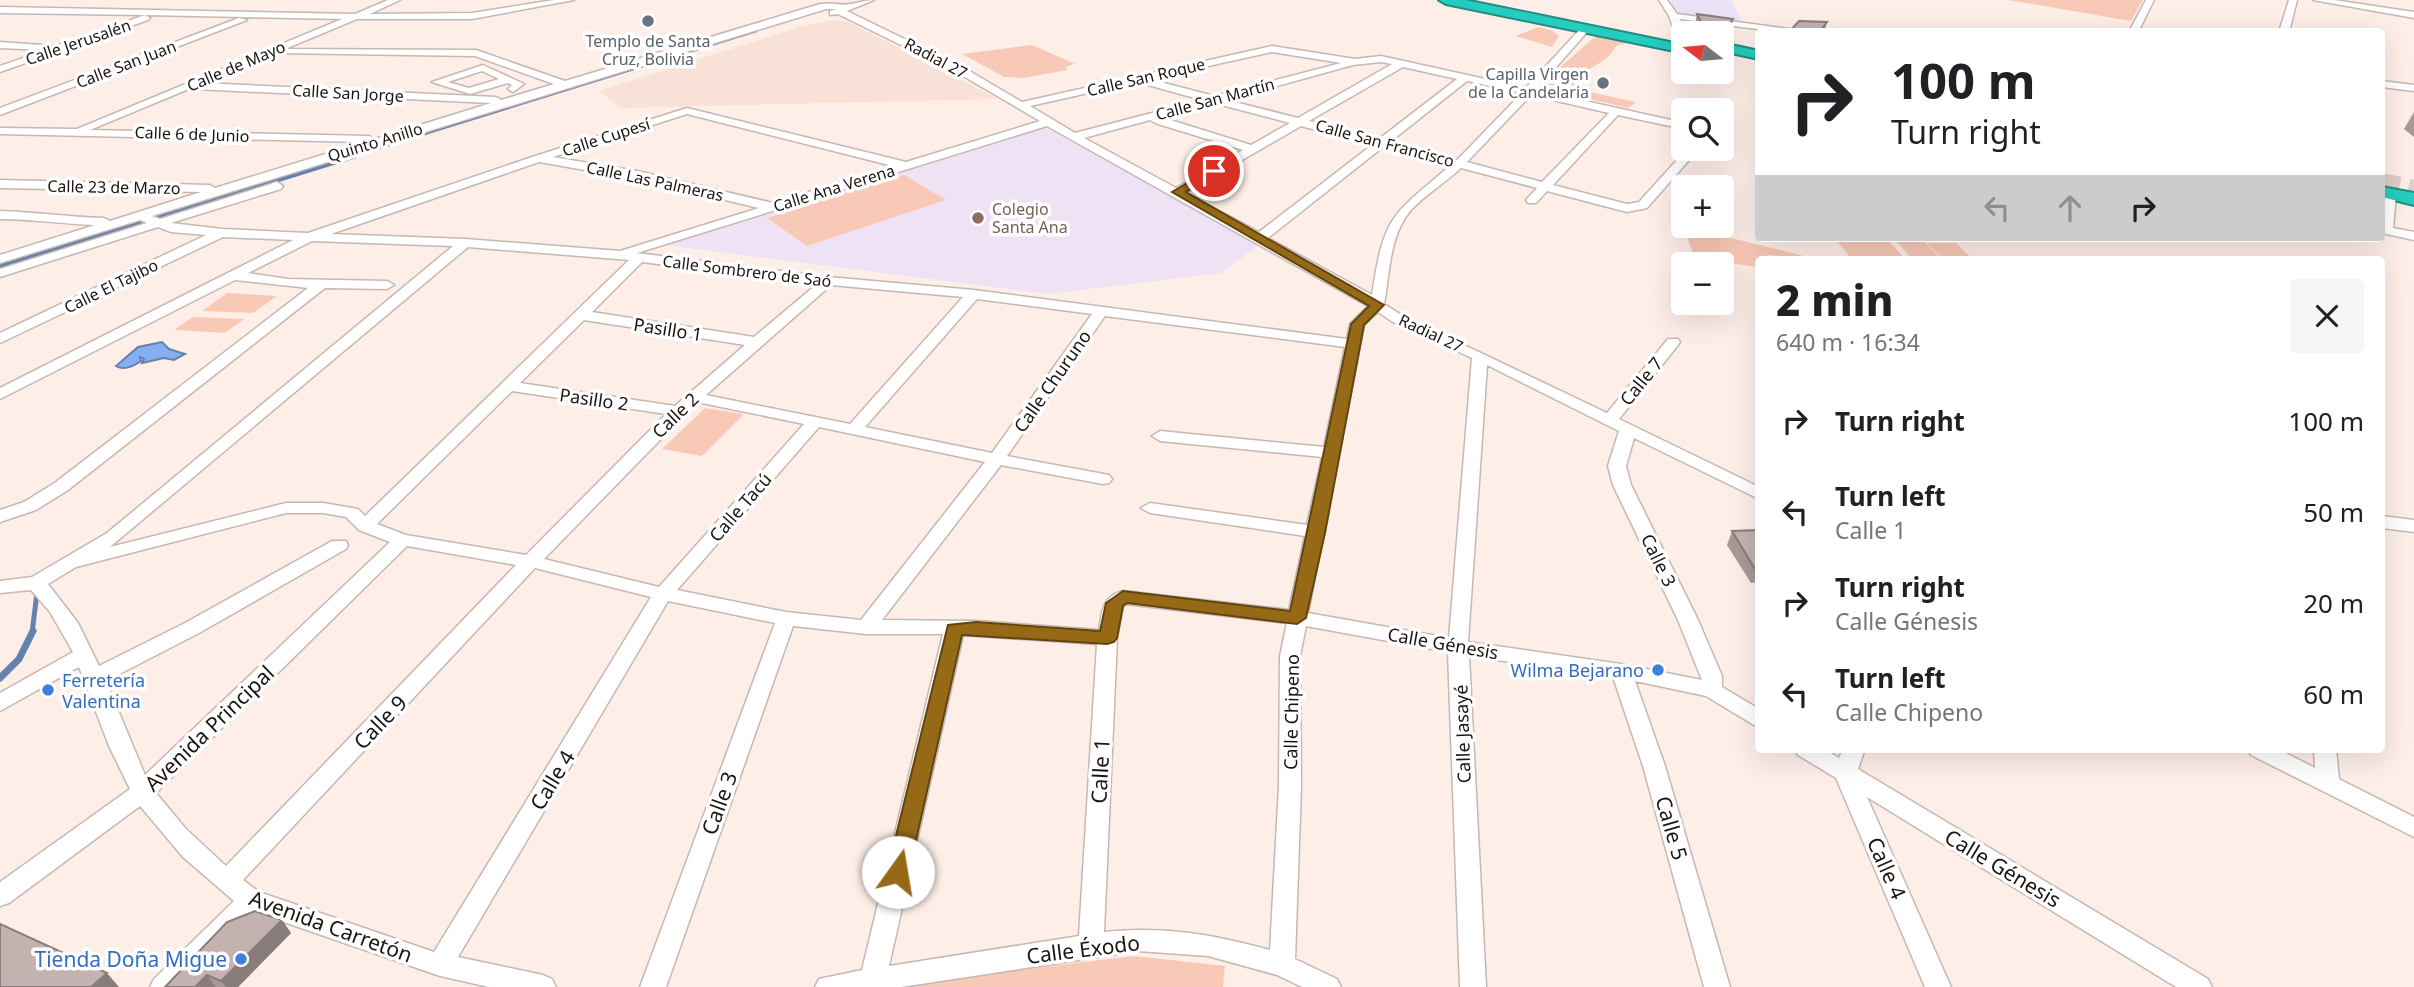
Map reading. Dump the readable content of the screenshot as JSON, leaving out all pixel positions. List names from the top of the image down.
{
  "streets": {
    "street": [
      "Calle Jerusalén",
      "Radial 27",
      "Calle San Juan",
      "Calle de Mayo",
      "Calle San Roque",
      "Calle San Jorge",
      "Calle San Martín",
      "Calle 6 de Junio",
      "Calle Cupesí",
      "Quinto Anillo",
      "Calle San Francisco",
      "Calle Las Palmeras",
      "Calle 23 de Marzo",
      "Calle Ana Verena",
      "Calle Sombrero de Saó",
      "Calle El Tajibo",
      "Pasillo 1",
      "Calle Churuno",
      "Calle 7",
      "Pasillo 2",
      "Calle 2",
      "Calle Tacú",
      "Calle 3",
      "Calle Génesis",
      "Calle Chipeno",
      "Calle 9",
      "Avenida Principal",
      "Calle Jasayé",
      "Calle 1",
      "Calle 4",
      "Calle 5",
      "Avenida Carretón",
      "Calle Éxodo"
    ]
  },
  "crossings": [
    ["Radial 27", "Calle San Roque"],
    ["Radial 27", "Calle San Martín"],
    ["Radial 27", "Quinto Anillo"],
    ["Radial 27", "Calle Ana Verena"],
    ["Radial 27", "Calle 7"],
    ["Radial 27", "Calle 3"],
    ["Radial 27", "Calle Chipeno"],
    ["Radial 27", "Calle Jasayé"],
    ["Calle de Mayo", "Calle San Jorge"],
    ["Calle de Mayo", "Calle 6 de Junio"],
    ["Calle San Roque", "Calle San Martín"],
    ["Calle San Roque", "Calle San Francisco"],
    ["Calle San Jorge", "Quinto Anillo"],
    ["Calle San Martín", "Calle San Francisco"],
    ["Calle 6 de Junio", "Quinto Anillo"],
    ["Calle Cupesí", "Calle Las Palmeras"],
    ["Calle Cupesí", "Calle Ana Verena"],
    ["Calle Cupesí", "Calle Sombrero de Saó"],
    ["Quinto Anillo", "Calle 23 de Marzo"],
    ["Quinto Anillo", "Calle Sombrero de Saó"],
    ["Calle Las Palmeras", "Calle Ana Verena"],
    ["Calle Ana Verena", "Calle Sombrero de Saó"],
    ["Calle Sombrero de Saó", "Calle El Tajibo"],
    ["Calle Sombrero de Saó", "Calle Churuno"],
    ["Calle Sombrero de Saó", "Calle 2"],
    ["Calle Sombrero de Saó", "Calle Chipeno"],
    ["Pasillo 1", "Calle 2"],
    ["Pasillo 2", "Calle 2"],
    ["Calle 2", "Calle 9"],
    ["Calle Tacú", "Calle 4"],
    ["Calle 3", "Calle Génesis"],
    ["Calle Génesis", "Calle Chipeno"],
    ["Calle Génesis", "Calle Jasayé"],
    ["Calle Génesis", "Calle 1"],
    ["Calle Génesis", "Calle 4"],
    ["Calle Génesis", "Calle 5"],
    ["Calle Chipeno", "Calle Éxodo"],
    ["Calle 9", "Avenida Carretón"],
    ["Avenida Principal", "Avenida Carretón"],
    ["Calle 1", "Calle Éxodo"],
    ["Calle 4", "Avenida Carretón"]
  ],
  "places": [
    "Templo de Santa Cruz, Bolivia",
    "Capilla Virgen de la Candelaria",
    "Colegio Santa Ana",
    "Wilma Bejarano",
    "Ferretería Valentina",
    "Tienda Doña Migue"
  ],
  "north": "left",
  "page": {
    "map_buttons": ["+", "−"],
    "turn": ["100 m", "Turn right"],
    "heading": ["2 min", "640 m · 16:34"],
    "list": [
      {
        "name": "Turn right",
        "value": "100 m"
      },
      {
        "name": "Turn left",
        "note": "Calle 1",
        "value": "50 m"
      },
      {
        "name": "Turn right",
        "note": "Calle Génesis",
        "value": "20 m"
      },
      {
        "name": "Turn left",
        "note": "Calle Chipeno",
        "value": "60 m"
      }
    ]
  }
}
